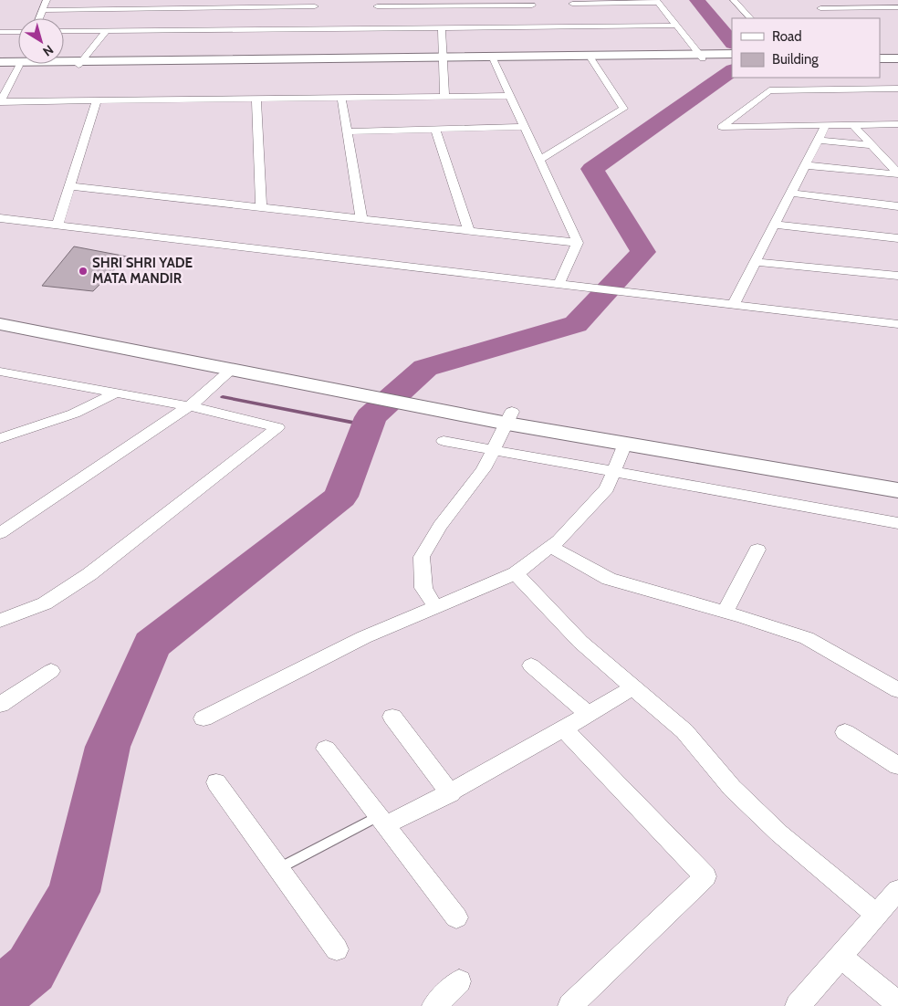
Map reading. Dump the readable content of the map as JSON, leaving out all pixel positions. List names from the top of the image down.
{
  "places": ["SHRI SHRI YADE MATA MANDIR"],
  "legend": ["Road", "Building"],
  "north": "bottom right"
}
